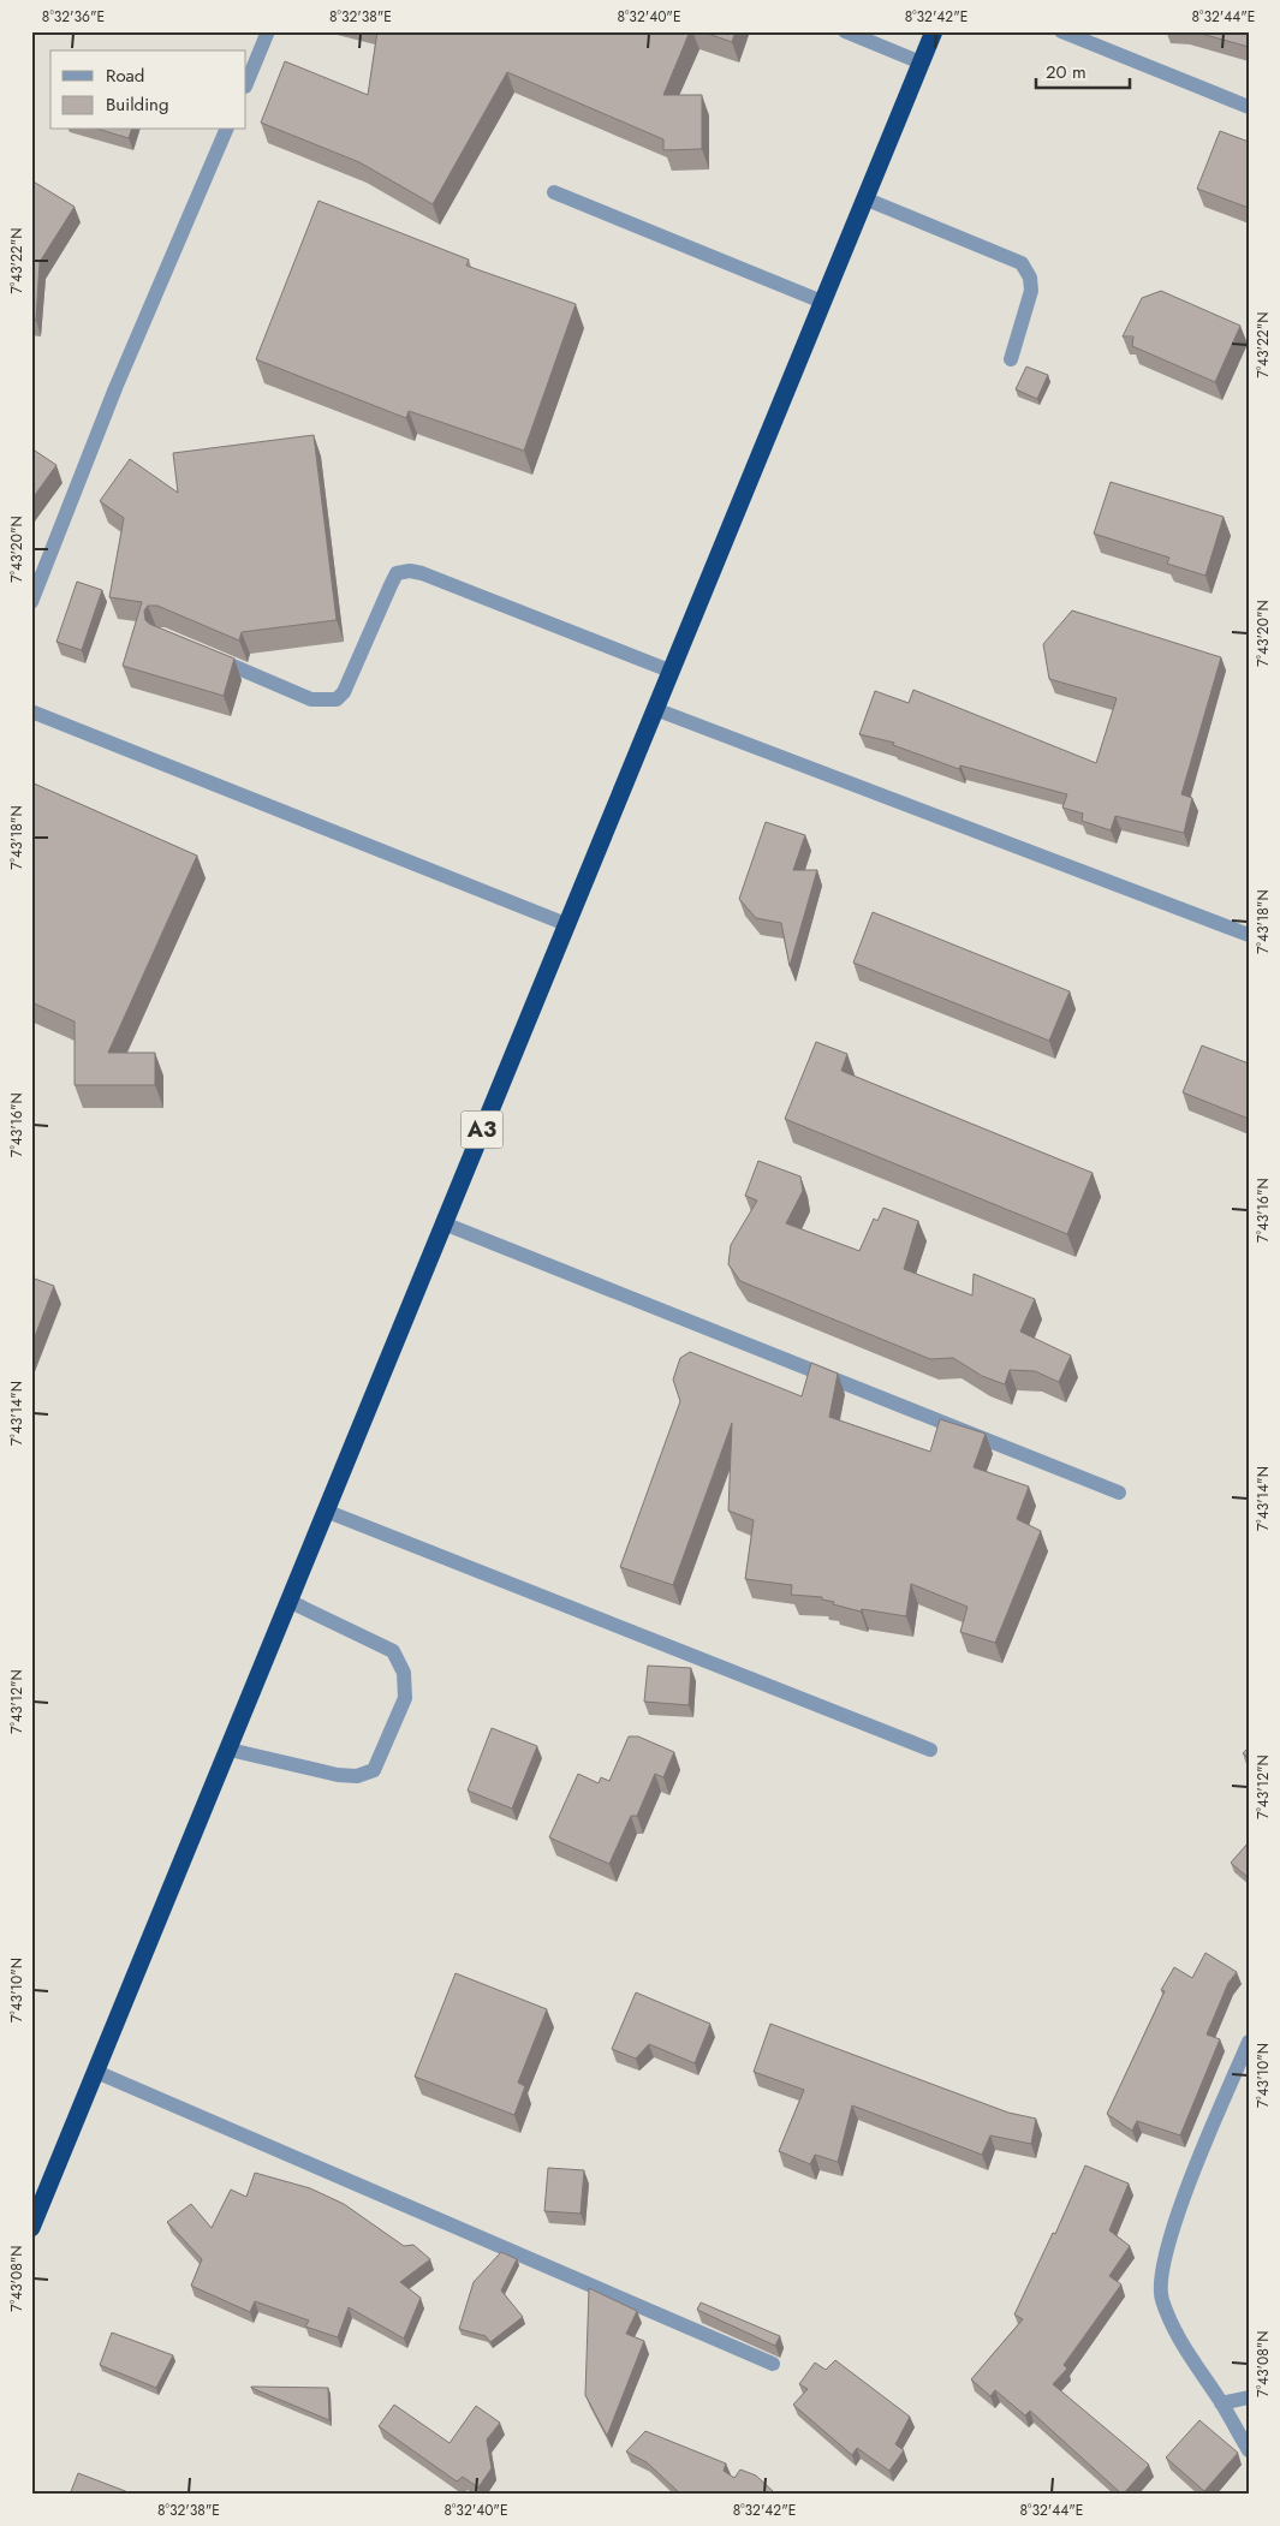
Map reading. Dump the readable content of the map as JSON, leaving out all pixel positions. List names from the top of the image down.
{
  "streets": {
    "highway": ["A3"]
  },
  "legend": ["Road", "Building"],
  "scale_bar": "20 m",
  "coordinates": [
    "8°32'36\"E",
    "8°32'38\"E",
    "8°32'40\"E",
    "8°32'42\"E",
    "8°32'44\"E",
    "7°43'22\"N",
    "7°43'20\"N",
    "7°43'18\"N",
    "7°43'16\"N",
    "7°43'14\"N",
    "7°43'12\"N",
    "7°43'10\"N",
    "7°43'08\"N"
  ]
}
